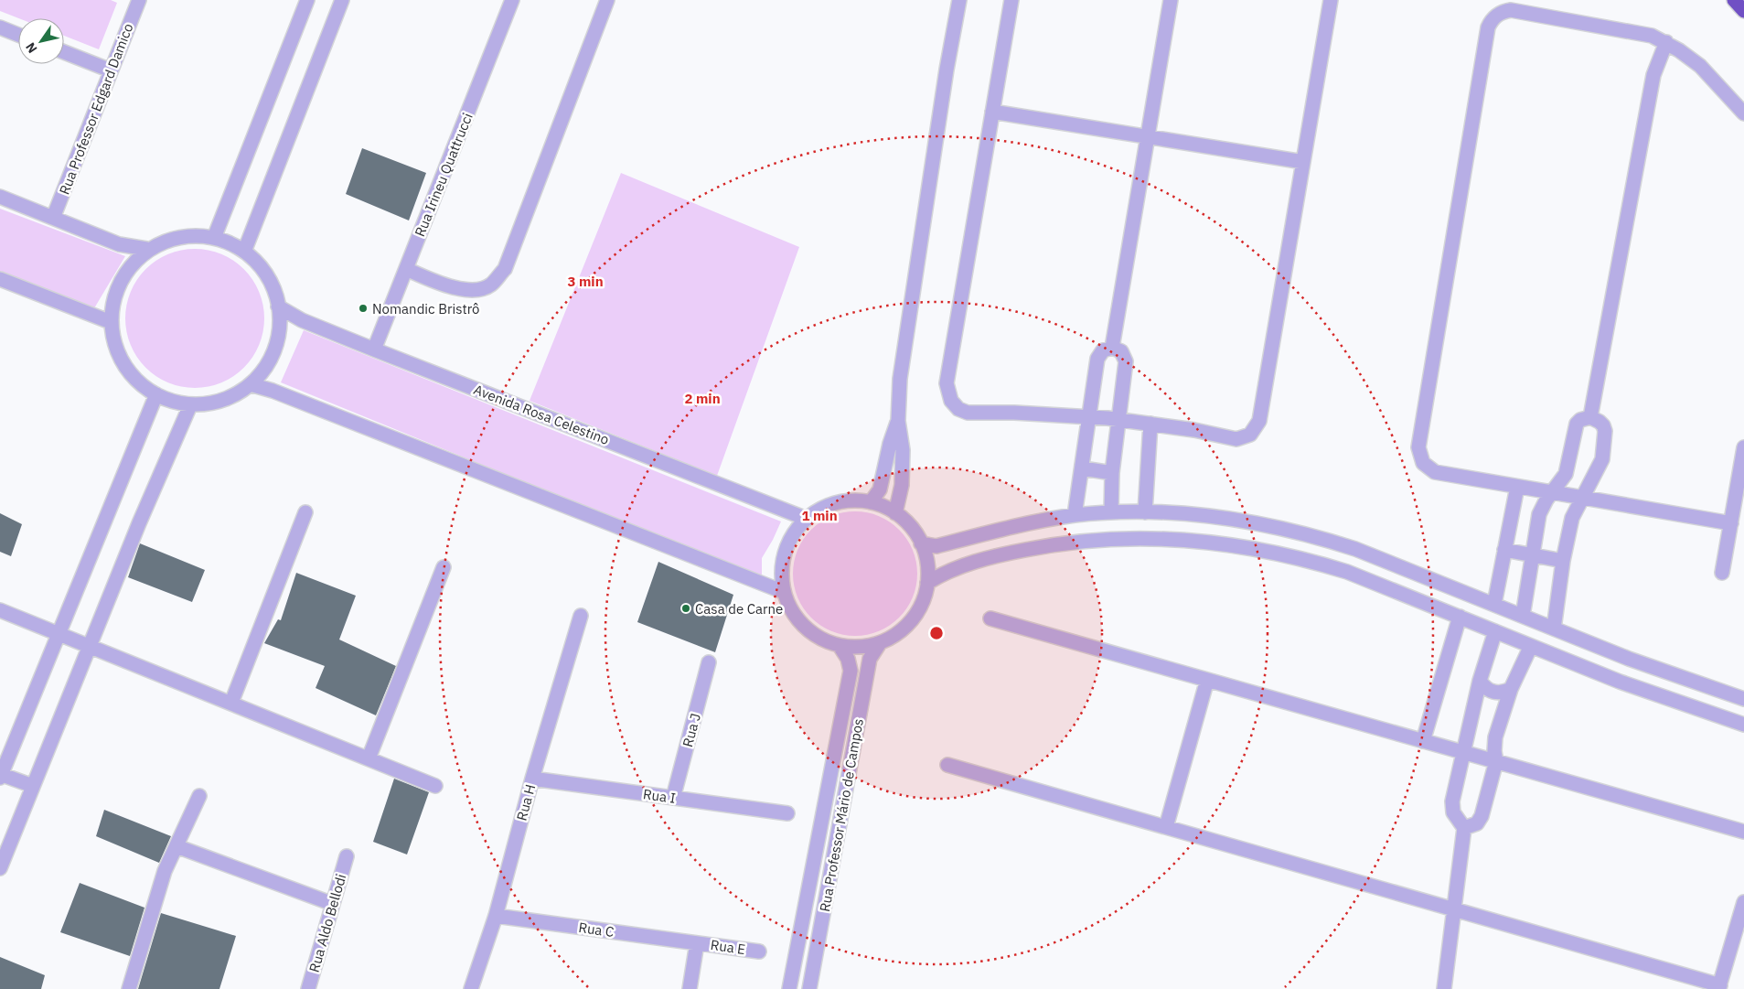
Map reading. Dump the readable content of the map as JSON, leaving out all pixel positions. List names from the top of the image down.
{
  "streets": {
    "street": [
      "Rua Professor Edgard Damico",
      "Rua Irineu Quattrucci",
      "Avenida Rosa Celestino",
      "Rua J",
      "Rua I",
      "Rua H",
      "Rua Professor Mário de Campos",
      "Rua Aldo Bellodi",
      "Rua C",
      "Rua E"
    ]
  },
  "crossings": [
    ["Rua Irineu Quattrucci", "Avenida Rosa Celestino"],
    ["Avenida Rosa Celestino", "Rua Professor Mário de Campos"],
    ["Rua J", "Rua I"],
    ["Rua I", "Rua H"],
    ["Rua H", "Rua C"],
    ["Rua C", "Rua E"]
  ],
  "places": ["Nomandic Bristrô", "Casa de Carne"],
  "north": "bottom left",
  "rings": ["3 min", "2 min", "1 min"]
}
